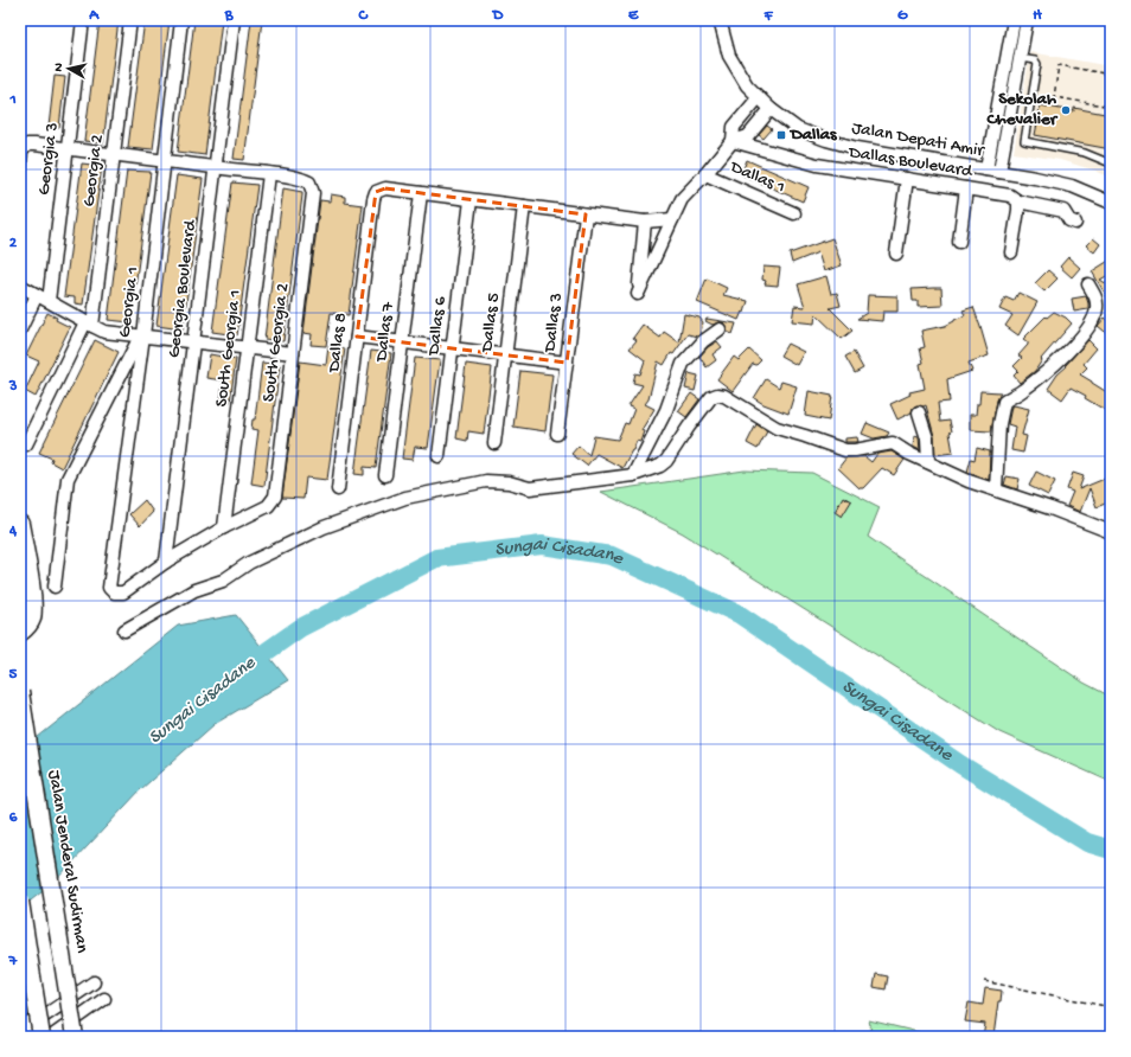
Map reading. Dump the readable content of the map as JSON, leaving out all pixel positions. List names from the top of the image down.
{
  "streets": {
    "main road": ["Jalan Jenderal Sudirman"],
    "street": [
      "Jalan Depati Amir",
      "Georgia 3",
      "Dallas Boulevard",
      "Georgia 2",
      "Dallas 1",
      "Georgia Boulevard",
      "Georgia 1",
      "Dallas 5",
      "Dallas 3",
      "Dallas 6",
      "Dallas 7",
      "South Georgia 2",
      "Dallas 8",
      "South Georgia 1"
    ]
  },
  "crossings": [
    ["Georgia Boulevard", "Georgia 1"],
    ["Dallas 7", "Dallas 8"],
    ["South Georgia 2", "South Georgia 1"]
  ],
  "water": ["Sungai Cisadane"],
  "places": {
    "other": ["Sekolah Chevalier"],
    "transit": ["Dallas"]
  },
  "north": "left",
  "grid": {
    "columns": [
      "A",
      "B",
      "C",
      "D",
      "E",
      "F",
      "G",
      "H"
    ],
    "rows": [
      "1",
      "2",
      "3",
      "4",
      "5",
      "6",
      "7"
    ]
  }
}
